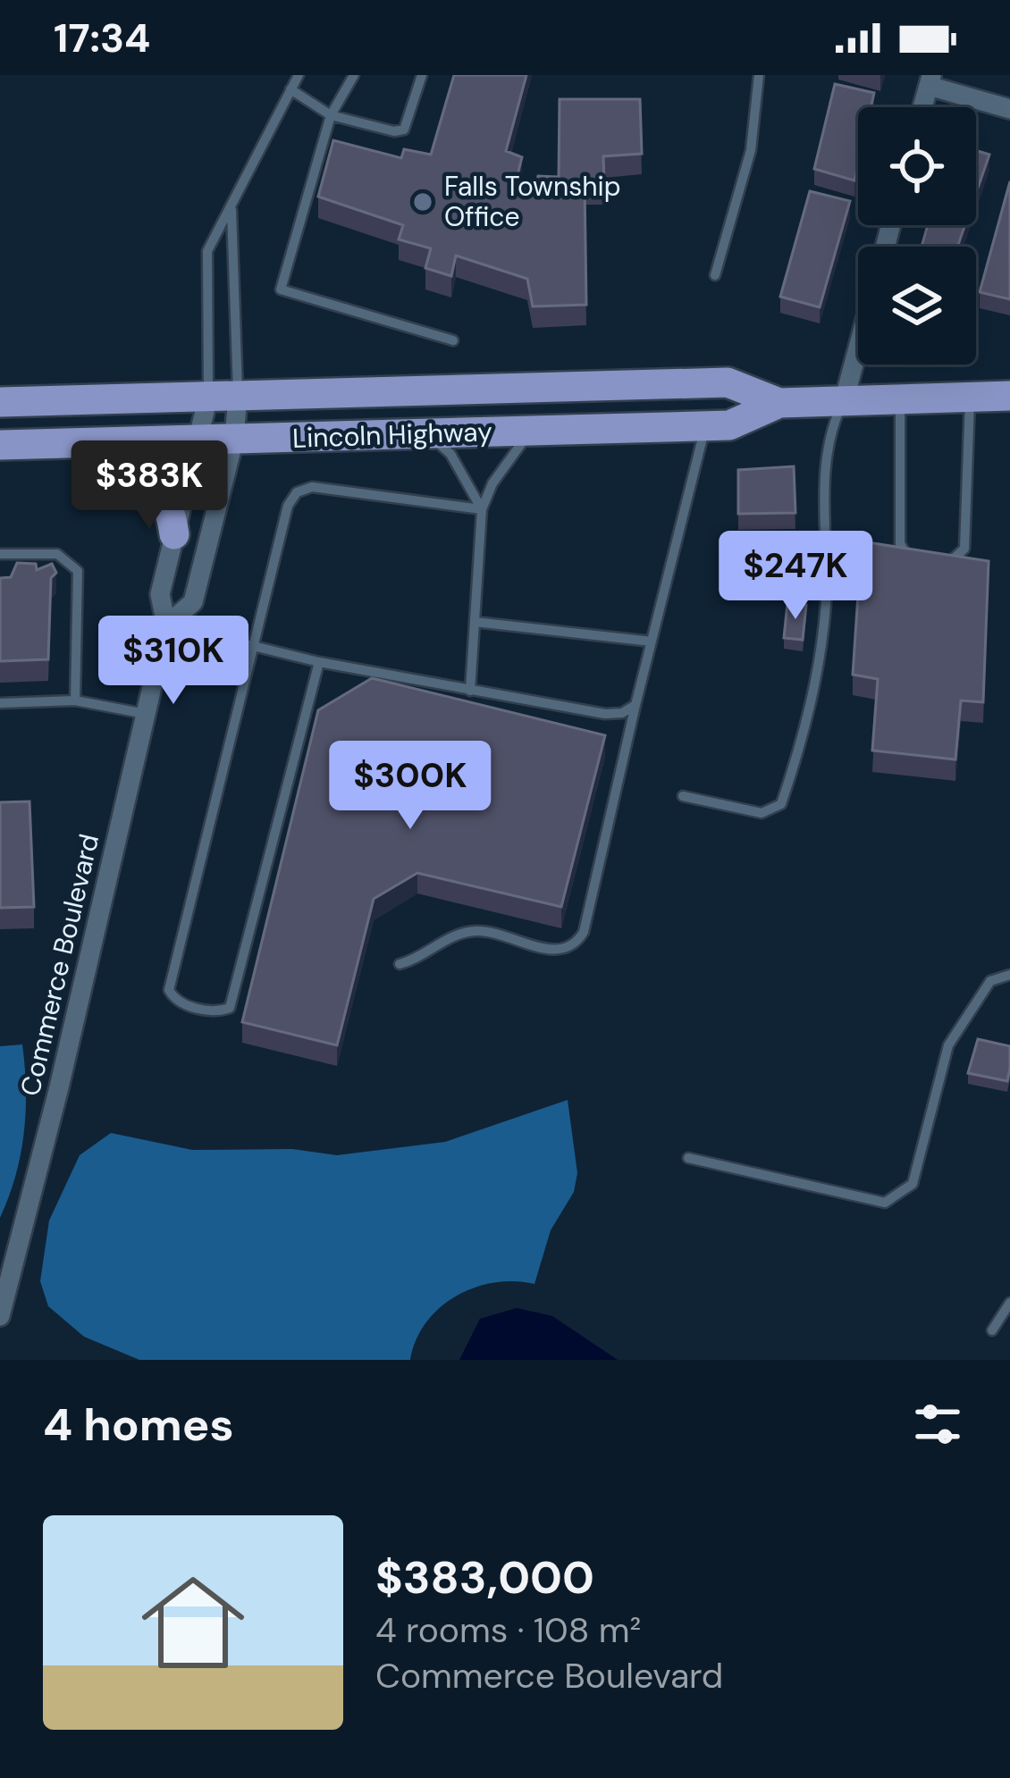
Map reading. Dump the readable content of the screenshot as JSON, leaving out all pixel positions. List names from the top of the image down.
{
  "streets": {
    "main road": ["Lincoln Highway"],
    "street": ["Commerce Boulevard"]
  },
  "crossings": [
    ["Lincoln Highway", "Commerce Boulevard"]
  ],
  "places": ["Falls Township Office"],
  "page": {
    "status": "17:34",
    "price": [
      "$383K",
      "$247K",
      "$310K",
      "$300K"
    ],
    "heading": "4 homes",
    "list": [
      {
        "name": "$383,000",
        "note": "4 rooms · 108 m² · Commerce Boulevard"
      }
    ]
  }
}
